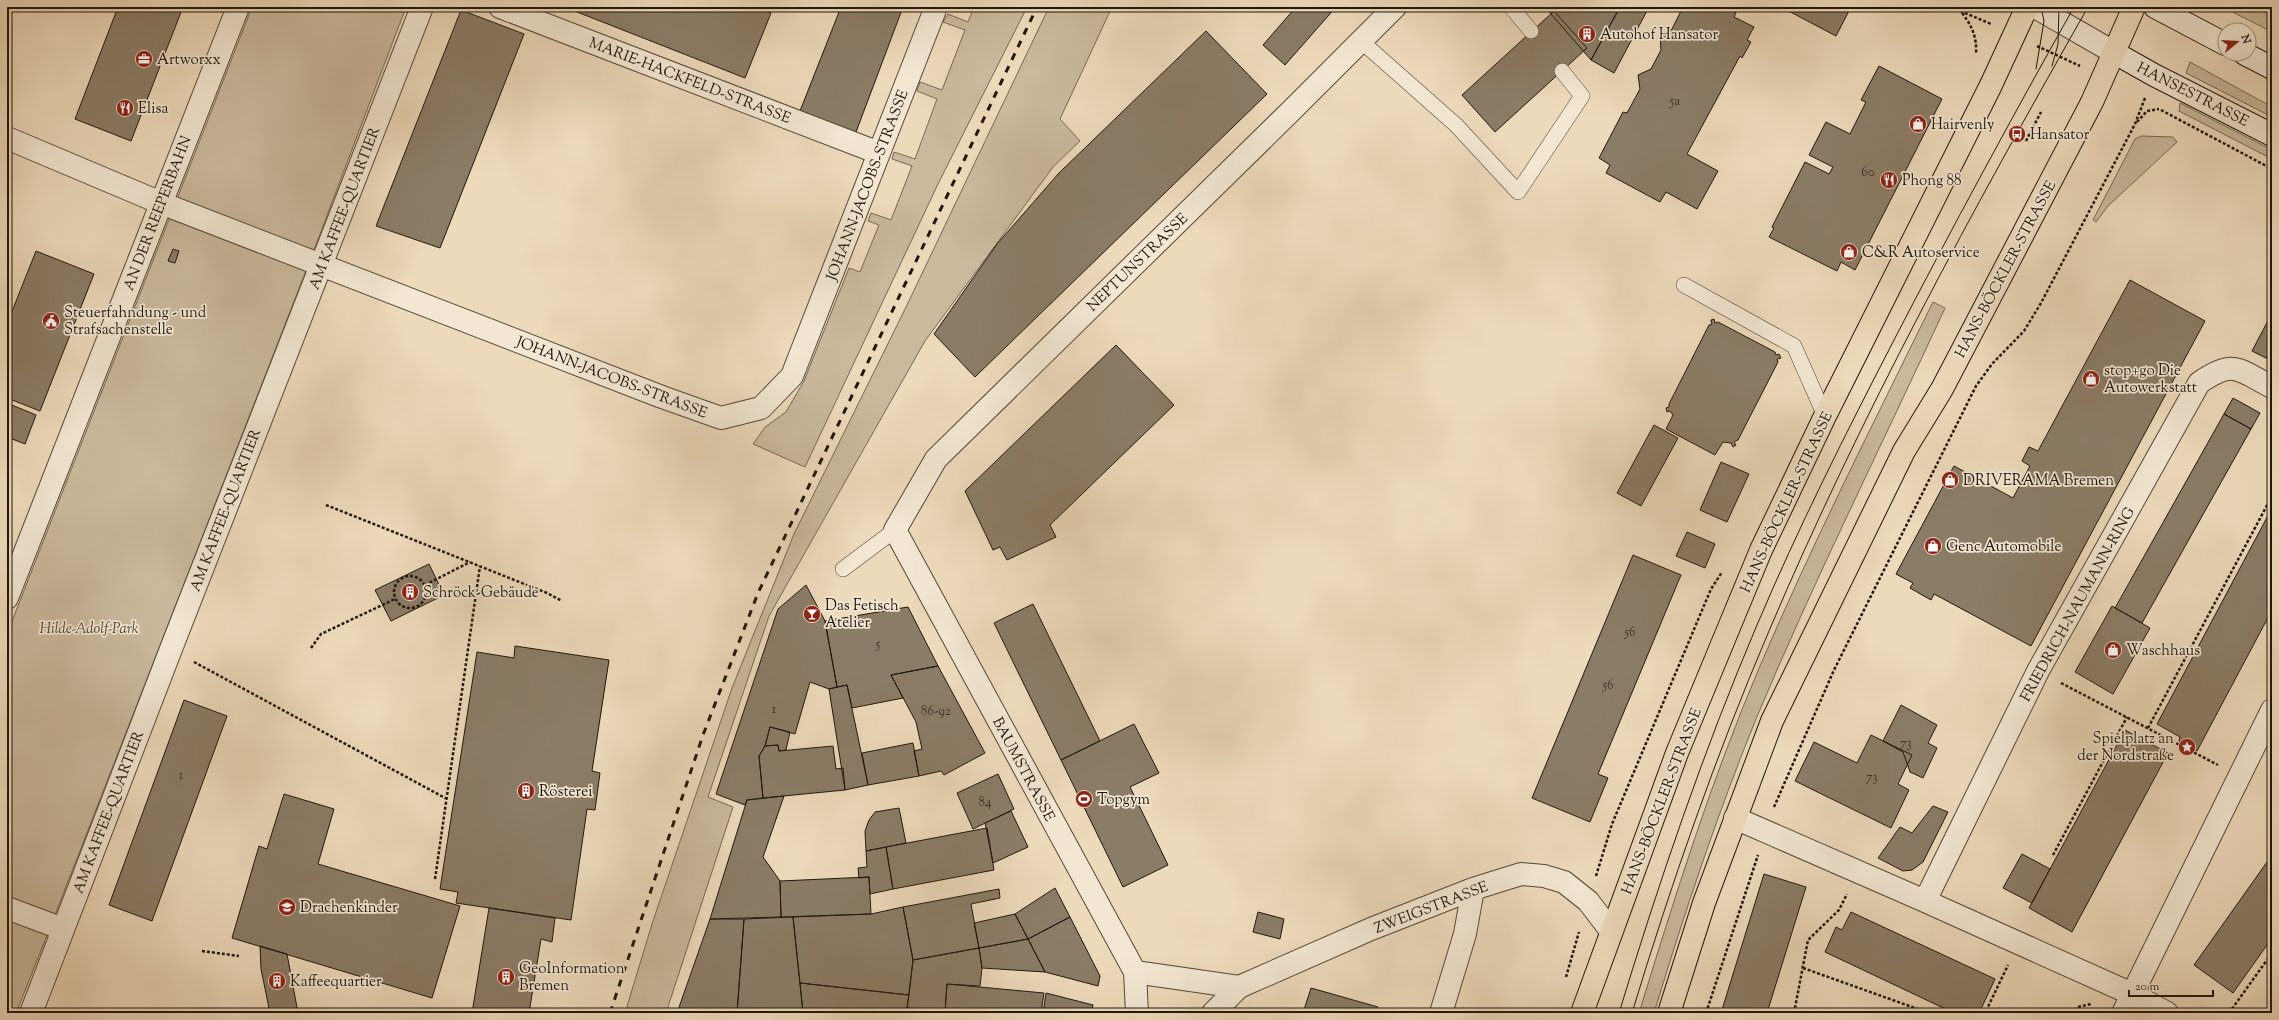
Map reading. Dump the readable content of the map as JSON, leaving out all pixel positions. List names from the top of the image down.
{
  "streets": {
    "main road": ["HANS-BÖCKLER-STRASSE"],
    "street": [
      "MARIE-HACKFELD-STRASSE",
      "HANSESTRASSE",
      "JOHANN-JACOBS-STRASSE",
      "AM KAFFEE-QUARTIER",
      "AN DER REEPERBAHN",
      "NEPTUNSTRASSE",
      "FRIEDRICH-NAUMANN-RING",
      "BAUMSTRASSE",
      "ZWEIGSTRASSE"
    ]
  },
  "crossings": [
    ["MARIE-HACKFELD-STRASSE", "JOHANN-JACOBS-STRASSE"],
    ["HANSESTRASSE", "HANS-BÖCKLER-STRASSE"],
    ["JOHANN-JACOBS-STRASSE", "AM KAFFEE-QUARTIER"],
    ["JOHANN-JACOBS-STRASSE", "AN DER REEPERBAHN"],
    ["NEPTUNSTRASSE", "BAUMSTRASSE"],
    ["HANS-BÖCKLER-STRASSE", "ZWEIGSTRASSE"]
  ],
  "parks": ["Hilde-Adolf-Park"],
  "places": {
    "building": [
      "Autohof Hansator",
      "Schröck-Gebäude",
      "Rösterei",
      "GeoInformation Bremen",
      "Kaffeequartier"
    ],
    "office": ["Artworxx"],
    "restaurant": ["Elisa", "Phong 88"],
    "shop": [
      "Hairvenly",
      "C&R Autoservice",
      "stop+go Die Autowerkstatt",
      "DRIVERAMA Bremen",
      "Genc Automobile",
      "Waschhaus"
    ],
    "bus stop": ["Hansator"],
    "public building": ["Steuerfahndung - und Strafsachenstelle"],
    "bar": ["Das Fetisch Atelier"],
    "place": ["Spielplatz an der Nordstraße"],
    "sports": ["Topgym"],
    "school or university": ["Drachenkinder"]
  },
  "house_numbers": [
    "5a",
    "60",
    "56",
    "5",
    "56",
    "1",
    "86-92",
    "73",
    "1",
    "73",
    "84"
  ],
  "scale_bar": "20 m",
  "north": "right"
}
